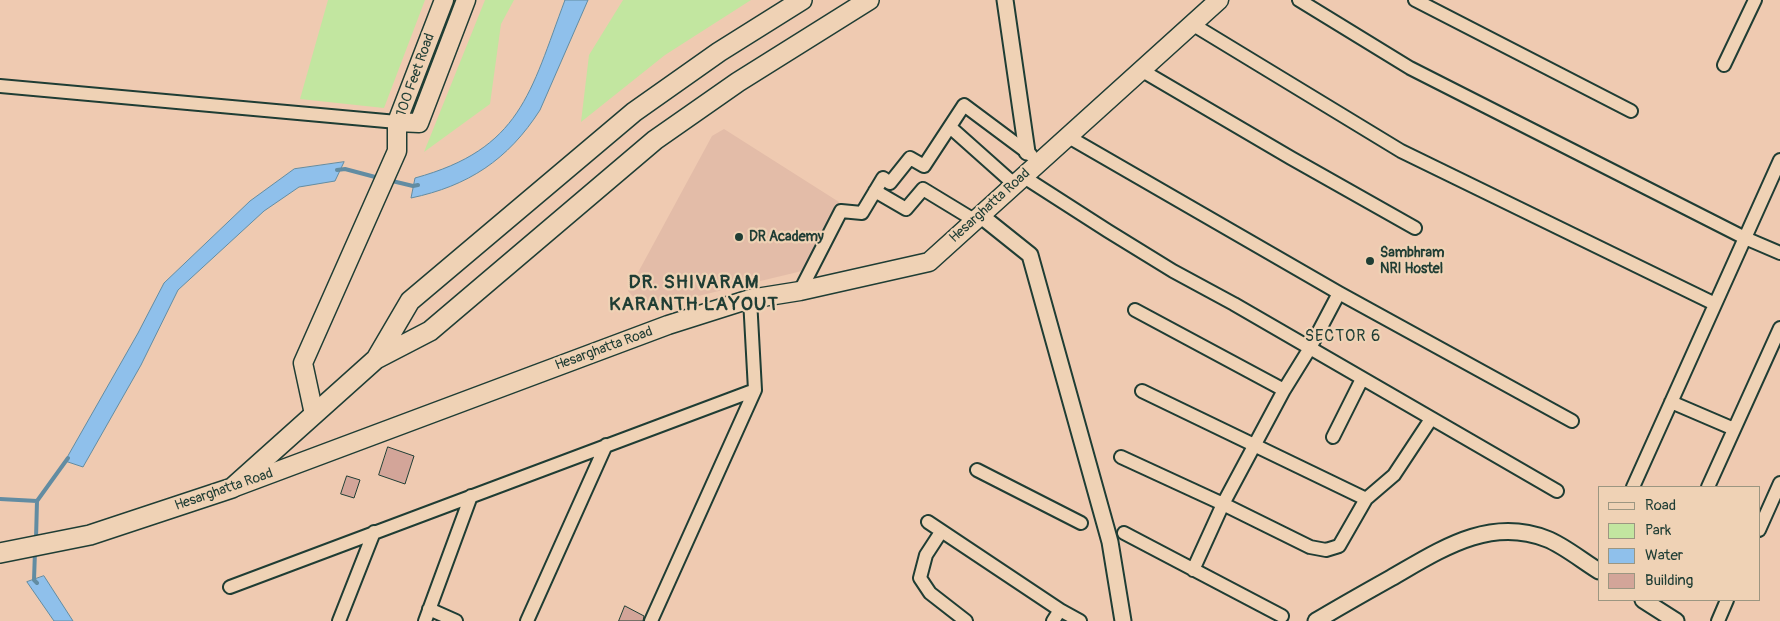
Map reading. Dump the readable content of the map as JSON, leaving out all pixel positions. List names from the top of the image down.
{
  "streets": {
    "main road": ["100 Feet Road", "Hesarghatta Road"]
  },
  "districts": ["DR. SHIVARAM KARANTH LAYOUT", "SECTOR 6"],
  "places": ["DR Academy", "Sambhram NRI Hostel"],
  "legend": [
    "Road",
    "Park",
    "Water",
    "Building"
  ]
}
